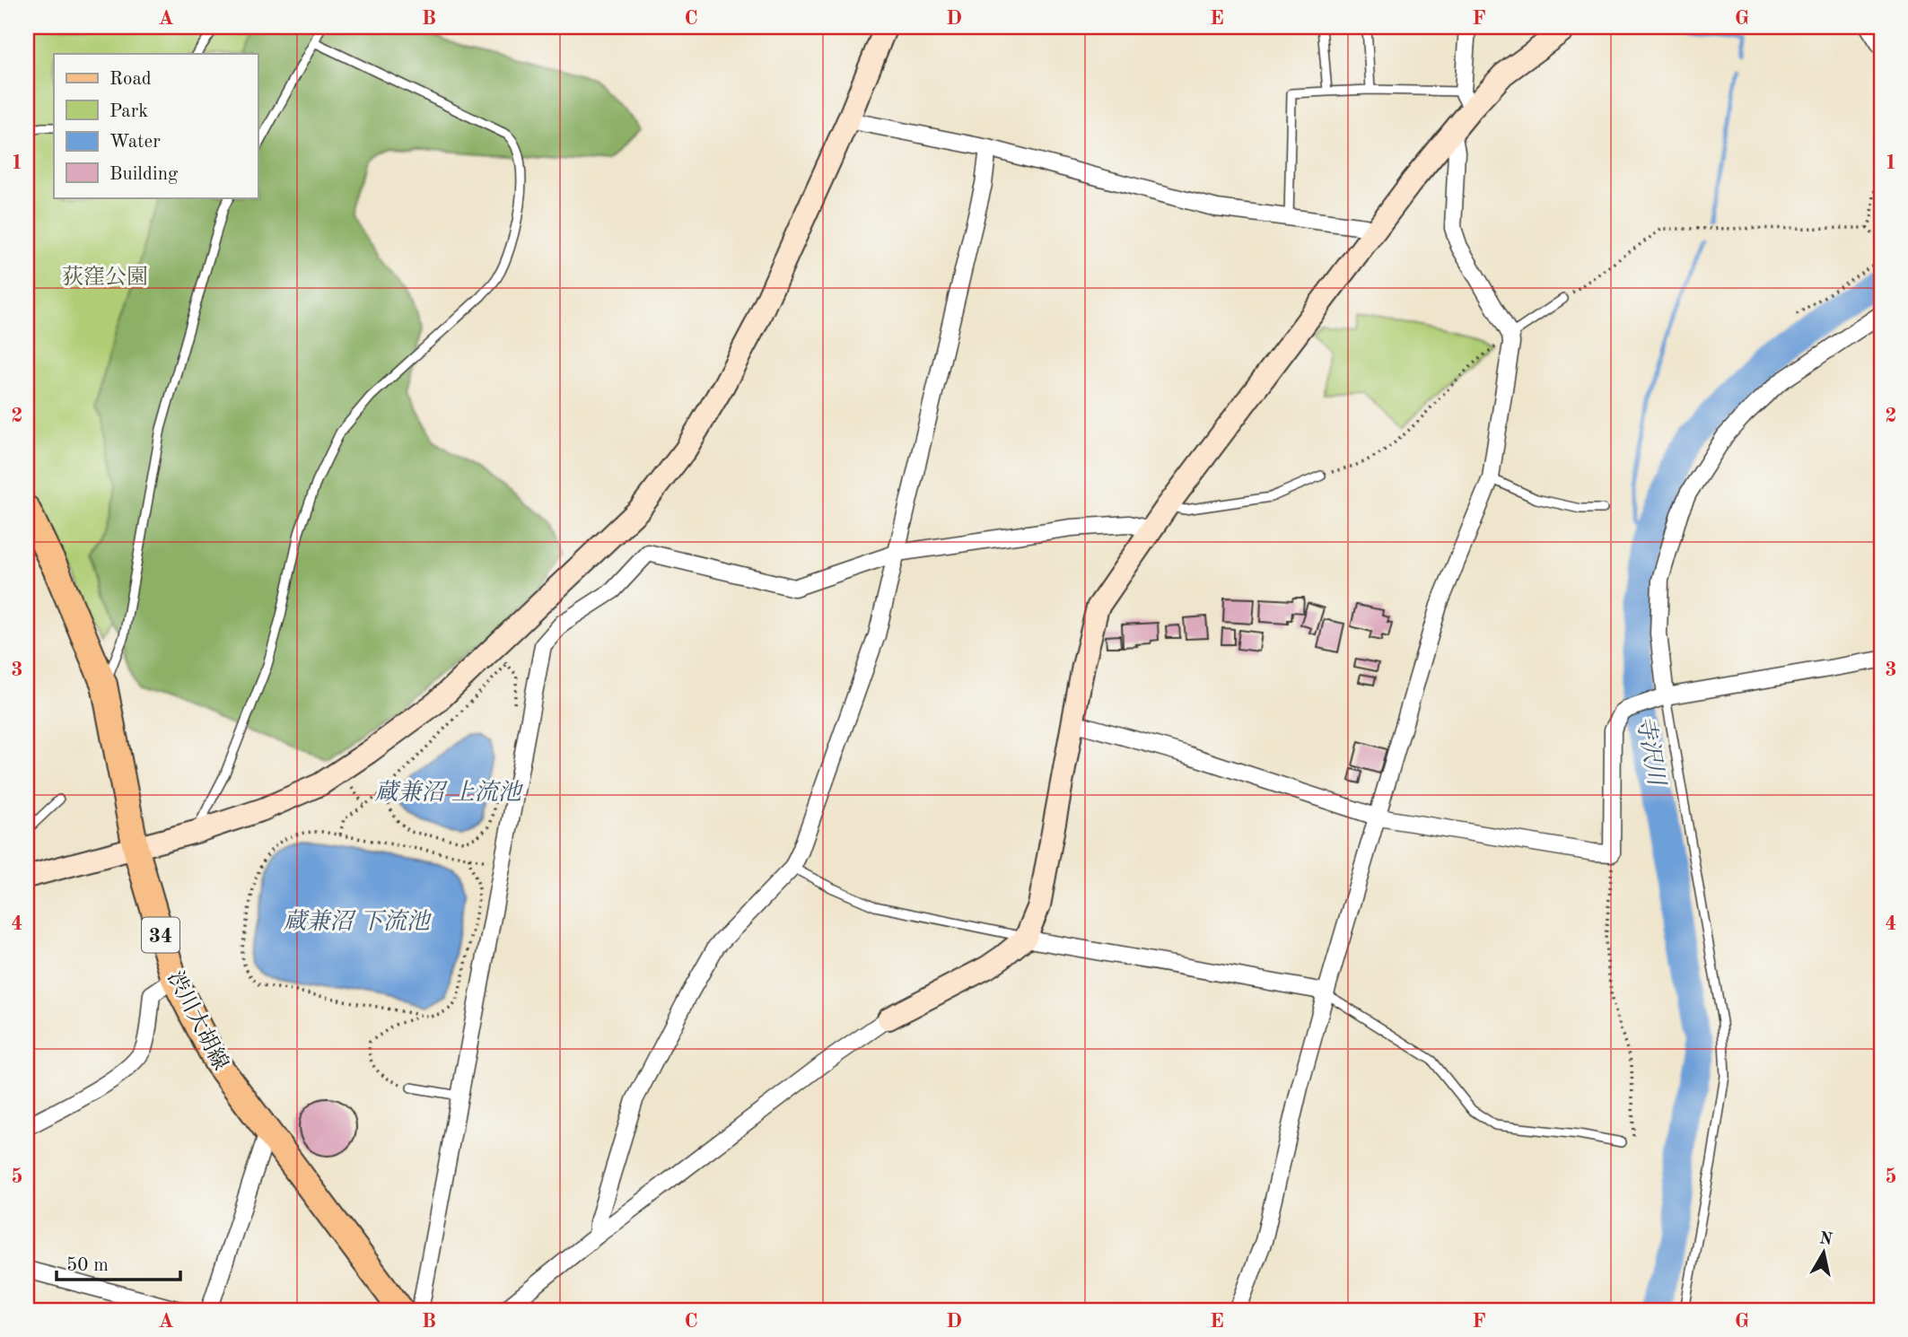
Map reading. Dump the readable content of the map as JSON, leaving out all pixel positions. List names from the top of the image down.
{
  "streets": {
    "main road": ["34", "渋川大胡線"]
  },
  "water": ["寺沢川", "蔵兼沼 上流池", "蔵兼沼 下流池"],
  "parks": ["荻窪公園"],
  "legend": [
    "Road",
    "Park",
    "Water",
    "Building"
  ],
  "scale_bar": "50 m",
  "north": "top",
  "grid": {
    "columns": [
      "A",
      "B",
      "C",
      "D",
      "E",
      "F",
      "G"
    ],
    "rows": [
      "1",
      "2",
      "3",
      "4",
      "5"
    ]
  }
}
